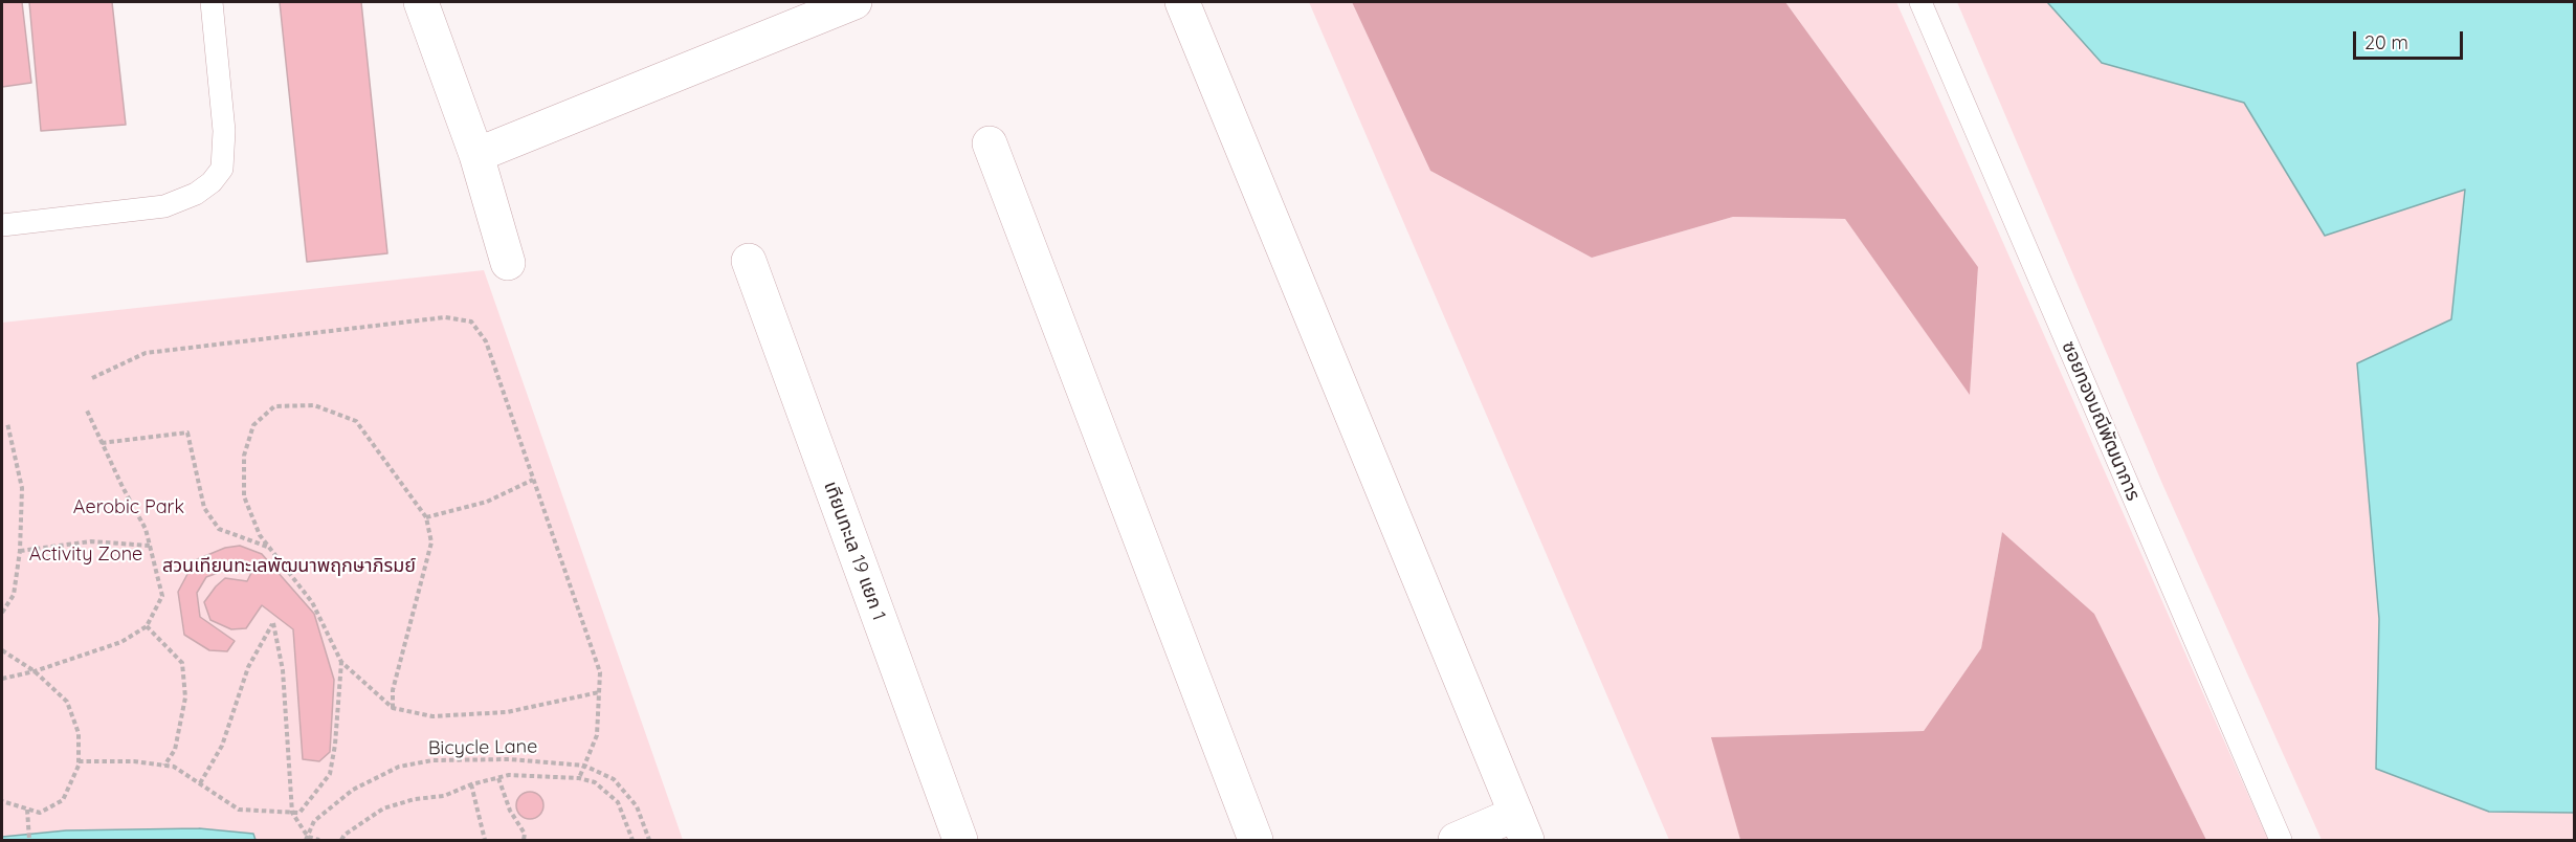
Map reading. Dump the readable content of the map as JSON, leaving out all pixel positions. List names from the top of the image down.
{
  "streets": {
    "street": ["เทียนทะเล 19 แยก 1"],
    "lane": ["ซอยทองมณีพัฒนาการ"],
    "path": ["Bicycle Lane"]
  },
  "parks": ["Aerobic Park", "Activity Zone", "สวนเทียนทะเลพัฒนาพฤกษาภิรมย์"],
  "scale_bar": "20 m"
}
